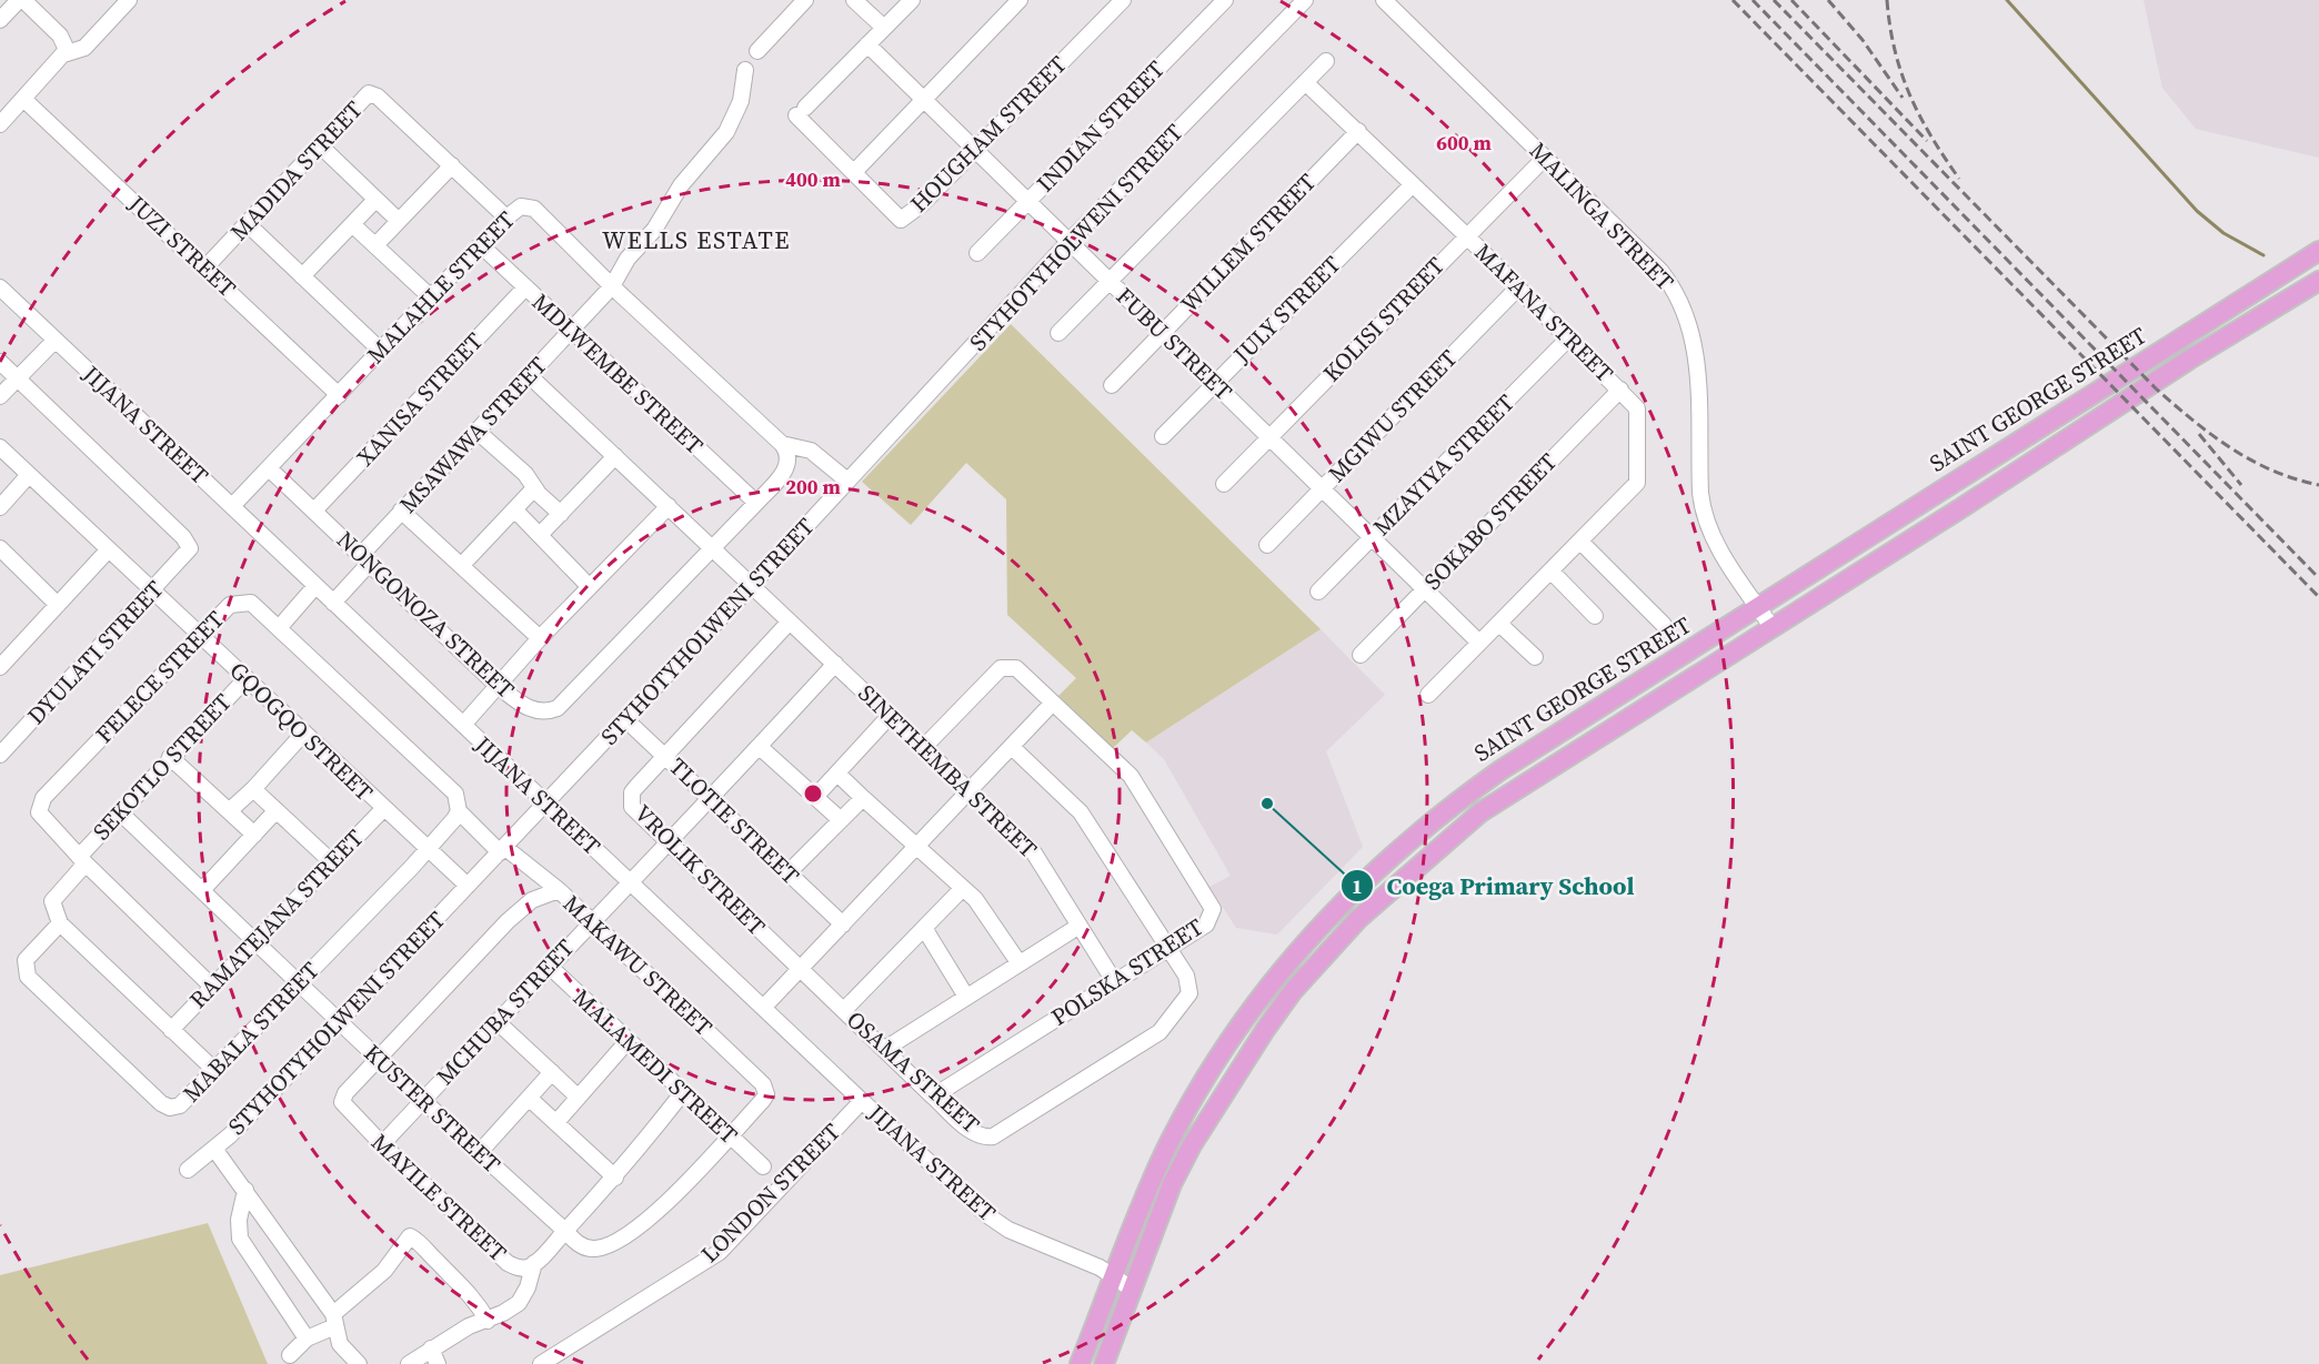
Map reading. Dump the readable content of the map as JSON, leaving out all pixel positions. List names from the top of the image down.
{
  "streets": {
    "main road": ["SAINT GEORGE STREET"],
    "street": [
      "INDIAN STREET",
      "HOUGHAM STREET",
      "MADIDA STREET",
      "MALINGA STREET",
      "STYHOTYHOLWENI STREET",
      "WILLEM STREET",
      "JUZI STREET",
      "MALAHLE STREET",
      "JULY STREET",
      "MAFANA STREET",
      "KOLISI STREET",
      "FUBU STREET",
      "MDLWEMBE STREET",
      "XANISA STREET",
      "MGIWU STREET",
      "JIJANA STREET",
      "MSAWAWA STREET",
      "MZAYIYA STREET",
      "SOKABO STREET",
      "NONGONOZA STREET",
      "DYULATI STREET",
      "FELECE STREET",
      "GQOGQO STREET",
      "SEKOTLO STREET",
      "SINETHEMBA STREET",
      "TLOTIE STREET",
      "VROLIK STREET",
      "RAMATEJANA STREET",
      "MAKAWU STREET",
      "POLSKA STREET",
      "MCHUBA STREET",
      "MABALA STREET",
      "MALAMEDI STREET",
      "OSAMA STREET",
      "KUSTER STREET",
      "LONDON STREET",
      "MAYILE STREET"
    ]
  },
  "crossings": [
    ["INDIAN STREET", "FUBU STREET"],
    ["HOUGHAM STREET", "FUBU STREET"],
    ["MADIDA STREET", "JUZI STREET"],
    ["MADIDA STREET", "MALAHLE STREET"],
    ["MALINGA STREET", "KOLISI STREET"],
    ["MALINGA STREET", "SAINT GEORGE STREET"],
    ["STYHOTYHOLWENI STREET", "FUBU STREET"],
    ["STYHOTYHOLWENI STREET", "JIJANA STREET"],
    ["STYHOTYHOLWENI STREET", "FELECE STREET"],
    ["STYHOTYHOLWENI STREET", "GQOGQO STREET"],
    ["STYHOTYHOLWENI STREET", "SINETHEMBA STREET"],
    ["STYHOTYHOLWENI STREET", "TLOTIE STREET"],
    ["STYHOTYHOLWENI STREET", "KUSTER STREET"],
    ["WILLEM STREET", "MAFANA STREET"],
    ["WILLEM STREET", "FUBU STREET"],
    ["JUZI STREET", "MALAHLE STREET"],
    ["MALAHLE STREET", "MDLWEMBE STREET"],
    ["MALAHLE STREET", "JIJANA STREET"],
    ["MALAHLE STREET", "MSAWAWA STREET"],
    ["MALAHLE STREET", "NONGONOZA STREET"],
    ["JULY STREET", "MAFANA STREET"],
    ["JULY STREET", "FUBU STREET"],
    ["MAFANA STREET", "KOLISI STREET"],
    ["MAFANA STREET", "FUBU STREET"],
    ["MAFANA STREET", "MGIWU STREET"],
    ["MAFANA STREET", "MZAYIYA STREET"],
    ["MAFANA STREET", "SOKABO STREET"],
    ["KOLISI STREET", "FUBU STREET"],
    ["FUBU STREET", "MGIWU STREET"],
    ["FUBU STREET", "MZAYIYA STREET"],
    ["FUBU STREET", "SOKABO STREET"],
    ["MDLWEMBE STREET", "XANISA STREET"],
    ["MDLWEMBE STREET", "MSAWAWA STREET"],
    ["MDLWEMBE STREET", "NONGONOZA STREET"],
    ["XANISA STREET", "NONGONOZA STREET"],
    ["SAINT GEORGE STREET", "JIJANA STREET"],
    ["JIJANA STREET", "MSAWAWA STREET"],
    ["JIJANA STREET", "MCHUBA STREET"],
    ["JIJANA STREET", "LONDON STREET"],
    ["MSAWAWA STREET", "NONGONOZA STREET"],
    ["MSAWAWA STREET", "SINETHEMBA STREET"],
    ["NONGONOZA STREET", "SINETHEMBA STREET"],
    ["DYULATI STREET", "GQOGQO STREET"],
    ["FELECE STREET", "GQOGQO STREET"],
    ["FELECE STREET", "SEKOTLO STREET"],
    ["FELECE STREET", "RAMATEJANA STREET"],
    ["FELECE STREET", "MAKAWU STREET"],
    ["GQOGQO STREET", "SEKOTLO STREET"],
    ["GQOGQO STREET", "RAMATEJANA STREET"],
    ["GQOGQO STREET", "MABALA STREET"],
    ["SEKOTLO STREET", "MABALA STREET"],
    ["SEKOTLO STREET", "KUSTER STREET"],
    ["SINETHEMBA STREET", "VROLIK STREET"],
    ["SINETHEMBA STREET", "POLSKA STREET"],
    ["SINETHEMBA STREET", "MCHUBA STREET"],
    ["TLOTIE STREET", "VROLIK STREET"],
    ["TLOTIE STREET", "MCHUBA STREET"],
    ["VROLIK STREET", "MCHUBA STREET"],
    ["VROLIK STREET", "OSAMA STREET"],
    ["RAMATEJANA STREET", "KUSTER STREET"],
    ["MAKAWU STREET", "MCHUBA STREET"],
    ["MAKAWU STREET", "MALAMEDI STREET"],
    ["MAKAWU STREET", "KUSTER STREET"],
    ["MAKAWU STREET", "MAYILE STREET"],
    ["POLSKA STREET", "OSAMA STREET"],
    ["MCHUBA STREET", "MALAMEDI STREET"],
    ["MCHUBA STREET", "KUSTER STREET"],
    ["MCHUBA STREET", "MAYILE STREET"],
    ["MABALA STREET", "KUSTER STREET"],
    ["MALAMEDI STREET", "KUSTER STREET"],
    ["MALAMEDI STREET", "MAYILE STREET"],
    ["KUSTER STREET", "MAYILE STREET"]
  ],
  "districts": ["WELLS ESTATE"],
  "places": ["Coega Primary School"],
  "rings": ["600 m", "400 m", "200 m"]
}
